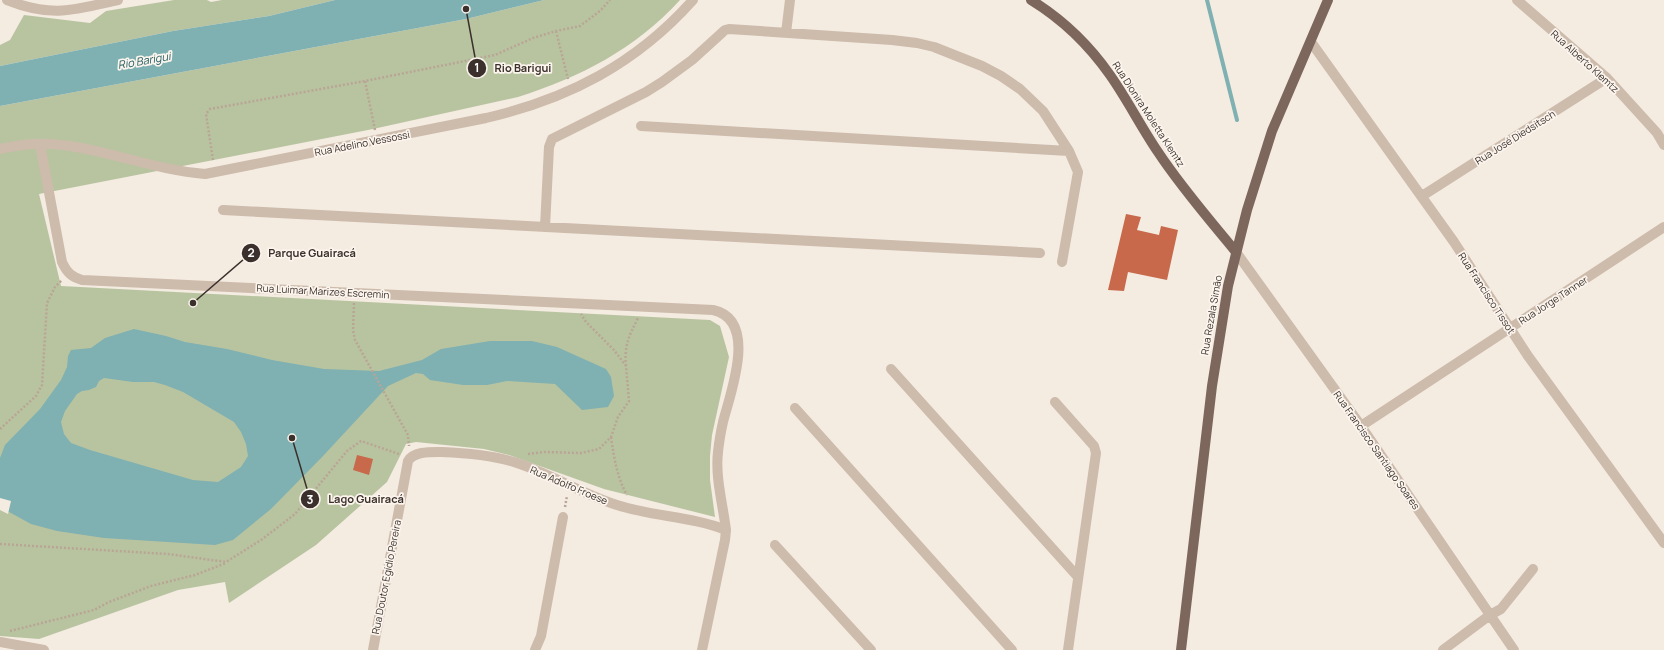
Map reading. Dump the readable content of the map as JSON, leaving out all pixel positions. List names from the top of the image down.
{
  "streets": {
    "main road": ["Rua Dionira Moletta Klemtz", "Rua Rezala Simão"],
    "street": [
      "Rua Alberto Klemtz",
      "Rua José Diedsitsch",
      "Rua Adelino Vessossi",
      "Rua Luimar Marizes Escremin",
      "Rua Francisco Tissot",
      "Rua Jorge Tanner",
      "Rua Francisco Santiago Soares",
      "Rua Adolfo Froese",
      "Rua Doutor Egídio Pereira"
    ]
  },
  "crossings": [
    ["Rua Alberto Klemtz", "Rua José Diedsitsch"],
    ["Rua Dionira Moletta Klemtz", "Rua Rezala Simão"],
    ["Rua Dionira Moletta Klemtz", "Rua Francisco Santiago Soares"],
    ["Rua José Diedsitsch", "Rua Francisco Tissot"],
    ["Rua Luimar Marizes Escremin", "Rua Adolfo Froese"],
    ["Rua Francisco Tissot", "Rua Jorge Tanner"],
    ["Rua Francisco Tissot", "Rua Rezala Simão"],
    ["Rua Jorge Tanner", "Rua Francisco Santiago Soares"],
    ["Rua Rezala Simão", "Rua Francisco Santiago Soares"],
    ["Rua Adolfo Froese", "Rua Doutor Egídio Pereira"]
  ],
  "water": ["Rio Barigui"],
  "places": ["Rio Barigui", "Parque Guairacá", "Lago Guairacá"]
}
